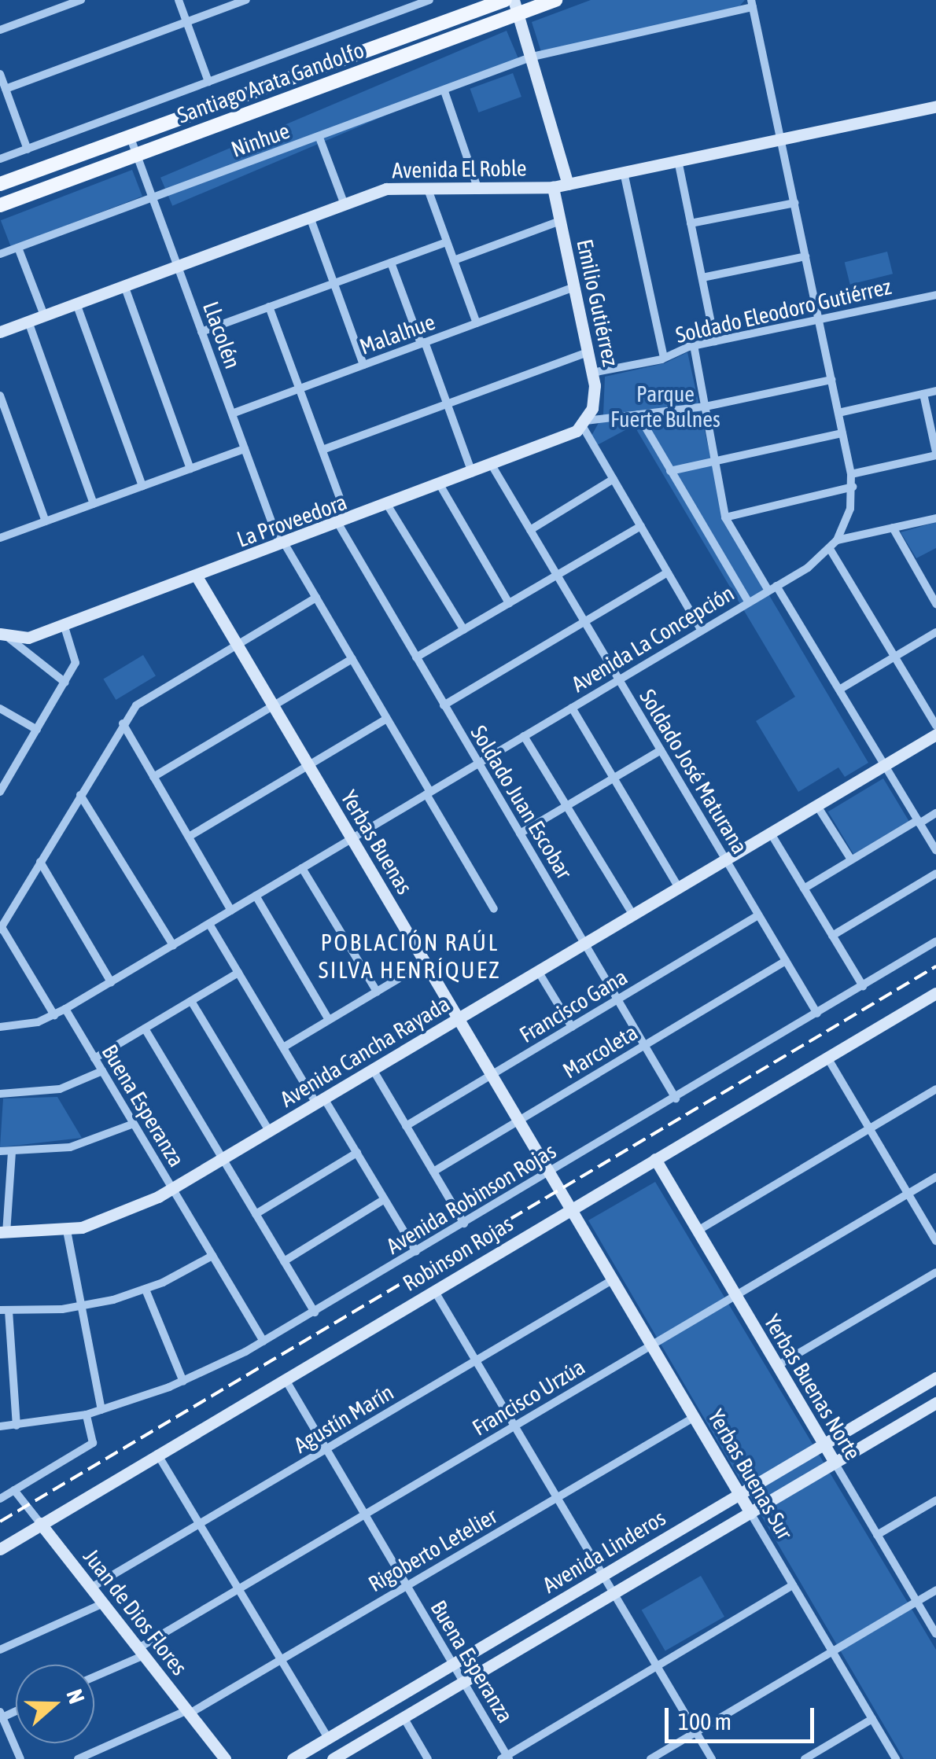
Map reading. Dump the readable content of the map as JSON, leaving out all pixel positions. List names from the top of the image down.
{
  "streets": {
    "main road": ["Santiago Arata Gandolfo"],
    "street": [
      "Ninhue",
      "Avenida El Roble",
      "Emilio Gutiérrez",
      "Soldado Eleodoro Gutiérrez",
      "Malalhue",
      "Llacolén",
      "La Proveedora",
      "Avenida La Concepción",
      "Soldado José Maturana",
      "Soldado Juan Escobar",
      "Yerbas Buenas",
      "Francisco Gana",
      "Avenida Cancha Rayada",
      "Marcoleta",
      "Buena Esperanza",
      "Avenida Robinson Rojas",
      "Robinson Rojas",
      "Yerbas Buenas Norte",
      "Francisco Urzúa",
      "Agustín Marín",
      "Yerbas Buenas Sur",
      "Rigoberto Letelier",
      "Avenida Linderos",
      "Juan de Dios Flores"
    ]
  },
  "crossings": [
    ["Santiago Arata Gandolfo", "Llacolén"],
    ["Ninhue", "Llacolén"],
    ["Ninhue", "Avenida La Concepción"],
    ["Avenida El Roble", "Emilio Gutiérrez"],
    ["Avenida El Roble", "Llacolén"],
    ["Avenida El Roble", "Avenida La Concepción"],
    ["Emilio Gutiérrez", "Soldado Eleodoro Gutiérrez"],
    ["Emilio Gutiérrez", "Malalhue"],
    ["Emilio Gutiérrez", "La Proveedora"],
    ["Soldado Eleodoro Gutiérrez", "Avenida La Concepción"],
    ["Malalhue", "Llacolén"],
    ["Malalhue", "Soldado Juan Escobar"],
    ["Llacolén", "La Proveedora"],
    ["Llacolén", "Avenida La Concepción"],
    ["La Proveedora", "Soldado José Maturana"],
    ["La Proveedora", "Soldado Juan Escobar"],
    ["La Proveedora", "Yerbas Buenas"],
    ["Avenida La Concepción", "Soldado José Maturana"],
    ["Avenida La Concepción", "Soldado Juan Escobar"],
    ["Avenida La Concepción", "Yerbas Buenas"],
    ["Avenida La Concepción", "Buena Esperanza"],
    ["Soldado José Maturana", "Francisco Gana"],
    ["Soldado José Maturana", "Avenida Cancha Rayada"],
    ["Soldado José Maturana", "Marcoleta"],
    ["Soldado José Maturana", "Avenida Robinson Rojas"],
    ["Soldado Juan Escobar", "Francisco Gana"],
    ["Soldado Juan Escobar", "Avenida Cancha Rayada"],
    ["Soldado Juan Escobar", "Marcoleta"],
    ["Soldado Juan Escobar", "Avenida Robinson Rojas"],
    ["Yerbas Buenas", "Francisco Gana"],
    ["Yerbas Buenas", "Avenida Cancha Rayada"],
    ["Yerbas Buenas", "Marcoleta"],
    ["Yerbas Buenas", "Avenida Robinson Rojas"],
    ["Yerbas Buenas", "Robinson Rojas"],
    ["Yerbas Buenas", "Yerbas Buenas Sur"],
    ["Avenida Cancha Rayada", "Buena Esperanza"],
    ["Buena Esperanza", "Avenida Robinson Rojas"],
    ["Buena Esperanza", "Robinson Rojas"],
    ["Buena Esperanza", "Francisco Urzúa"],
    ["Buena Esperanza", "Agustín Marín"],
    ["Buena Esperanza", "Rigoberto Letelier"],
    ["Buena Esperanza", "Avenida Linderos"],
    ["Robinson Rojas", "Yerbas Buenas Norte"],
    ["Robinson Rojas", "Yerbas Buenas Sur"],
    ["Robinson Rojas", "Juan de Dios Flores"],
    ["Yerbas Buenas Norte", "Francisco Urzúa"],
    ["Yerbas Buenas Norte", "Avenida Linderos"],
    ["Francisco Urzúa", "Yerbas Buenas Sur"],
    ["Francisco Urzúa", "Juan de Dios Flores"],
    ["Agustín Marín", "Yerbas Buenas Sur"],
    ["Agustín Marín", "Juan de Dios Flores"],
    ["Yerbas Buenas Sur", "Rigoberto Letelier"],
    ["Yerbas Buenas Sur", "Avenida Linderos"],
    ["Rigoberto Letelier", "Juan de Dios Flores"]
  ],
  "districts": ["POBLACIÓN RAÚL SILVA HENRÍQUEZ"],
  "parks": ["Parque Fuerte Bulnes"],
  "scale_bar": "100 m",
  "north": "right"
}
